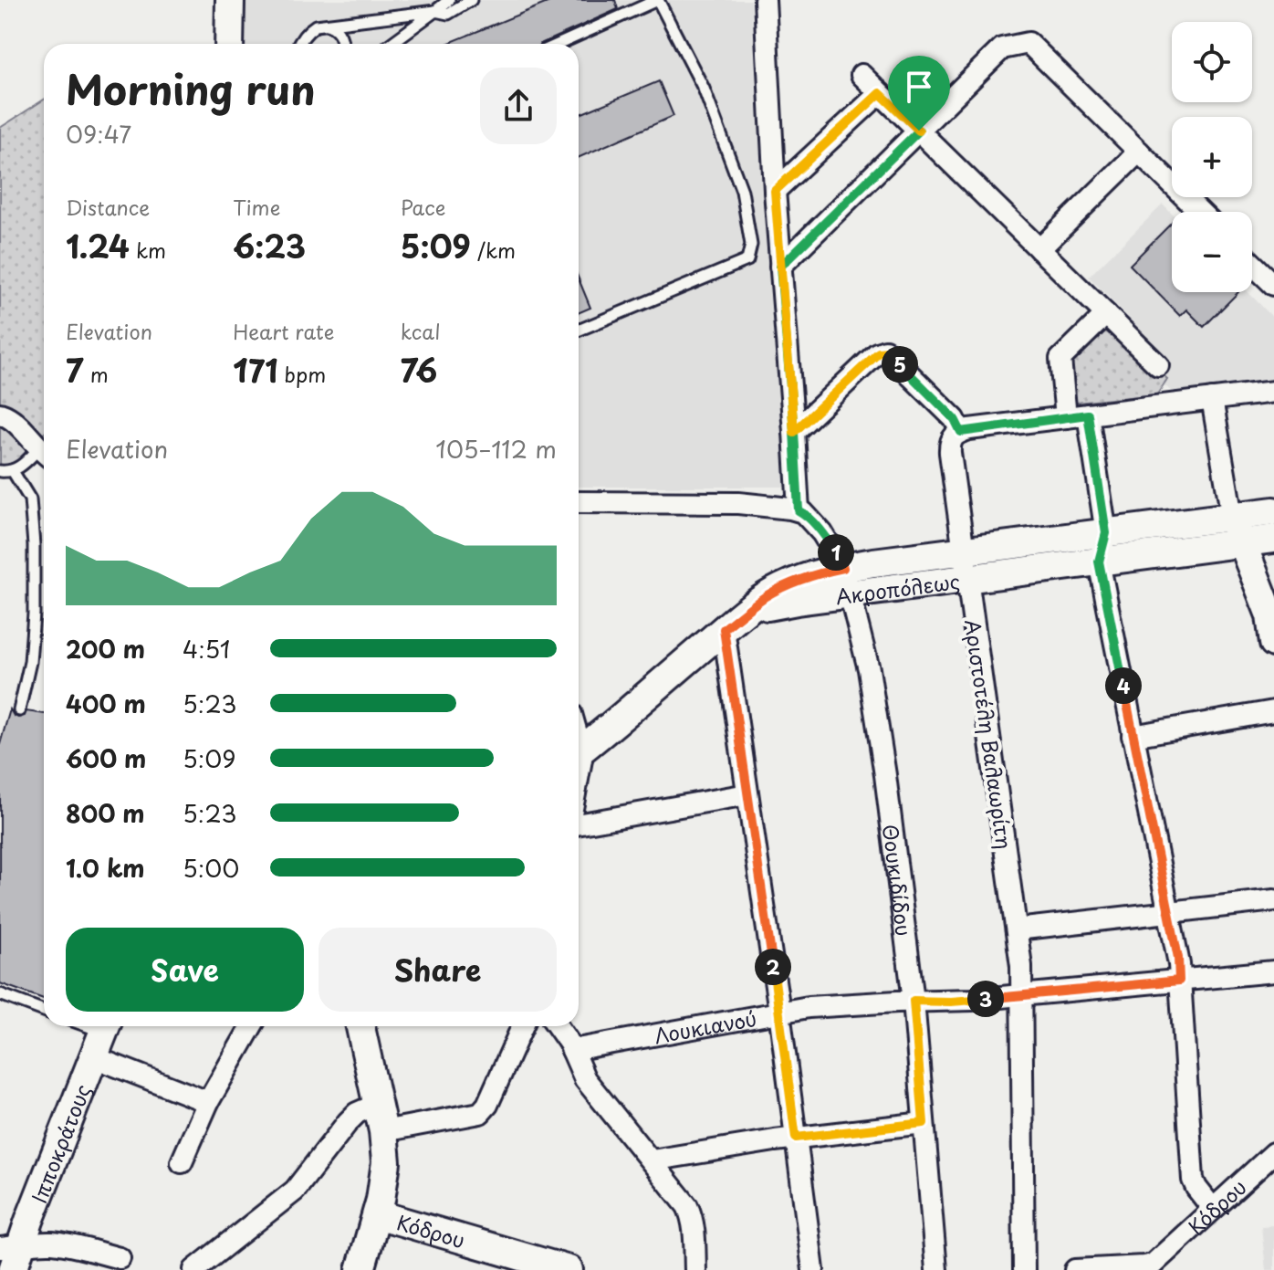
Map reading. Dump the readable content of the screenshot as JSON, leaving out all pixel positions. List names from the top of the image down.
{
  "streets": {
    "street": [
      "Ακροπόλεως",
      "Αριστοτέλη Βαλαωρίτη",
      "Θουκιδίδου",
      "Λουκιανού",
      "Ιπποκράτους",
      "Κόδρου"
    ]
  },
  "crossings": [
    ["Ακροπόλεως", "Αριστοτέλη Βαλαωρίτη"],
    ["Ακροπόλεως", "Θουκιδίδου"],
    ["Αριστοτέλη Βαλαωρίτη", "Λουκιανού"],
    ["Θουκιδίδου", "Λουκιανού"]
  ],
  "page": {
    "map_buttons": ["+", "−"],
    "heading": ["Morning run", "09:47"],
    "stats": [
      ["Distance", "1.24 km"],
      ["Time", "6:23"],
      ["Pace", "5:09 /km"],
      ["Elevation", "7 m"],
      ["Heart rate", "171 bpm"],
      ["kcal", "76"]
    ],
    "pins": [
      "5",
      "1",
      "4",
      "2",
      "3"
    ],
    "chart": ["Elevation", "105–112 m"],
    "list": [
      {
        "name": "200 m",
        "note": "4:51"
      },
      {
        "name": "400 m",
        "note": "5:23"
      },
      {
        "name": "600 m",
        "note": "5:09"
      },
      {
        "name": "800 m",
        "note": "5:23"
      },
      {
        "name": "1.0 km",
        "note": "5:00"
      }
    ],
    "buttons": ["Save", "Share"]
  }
}
